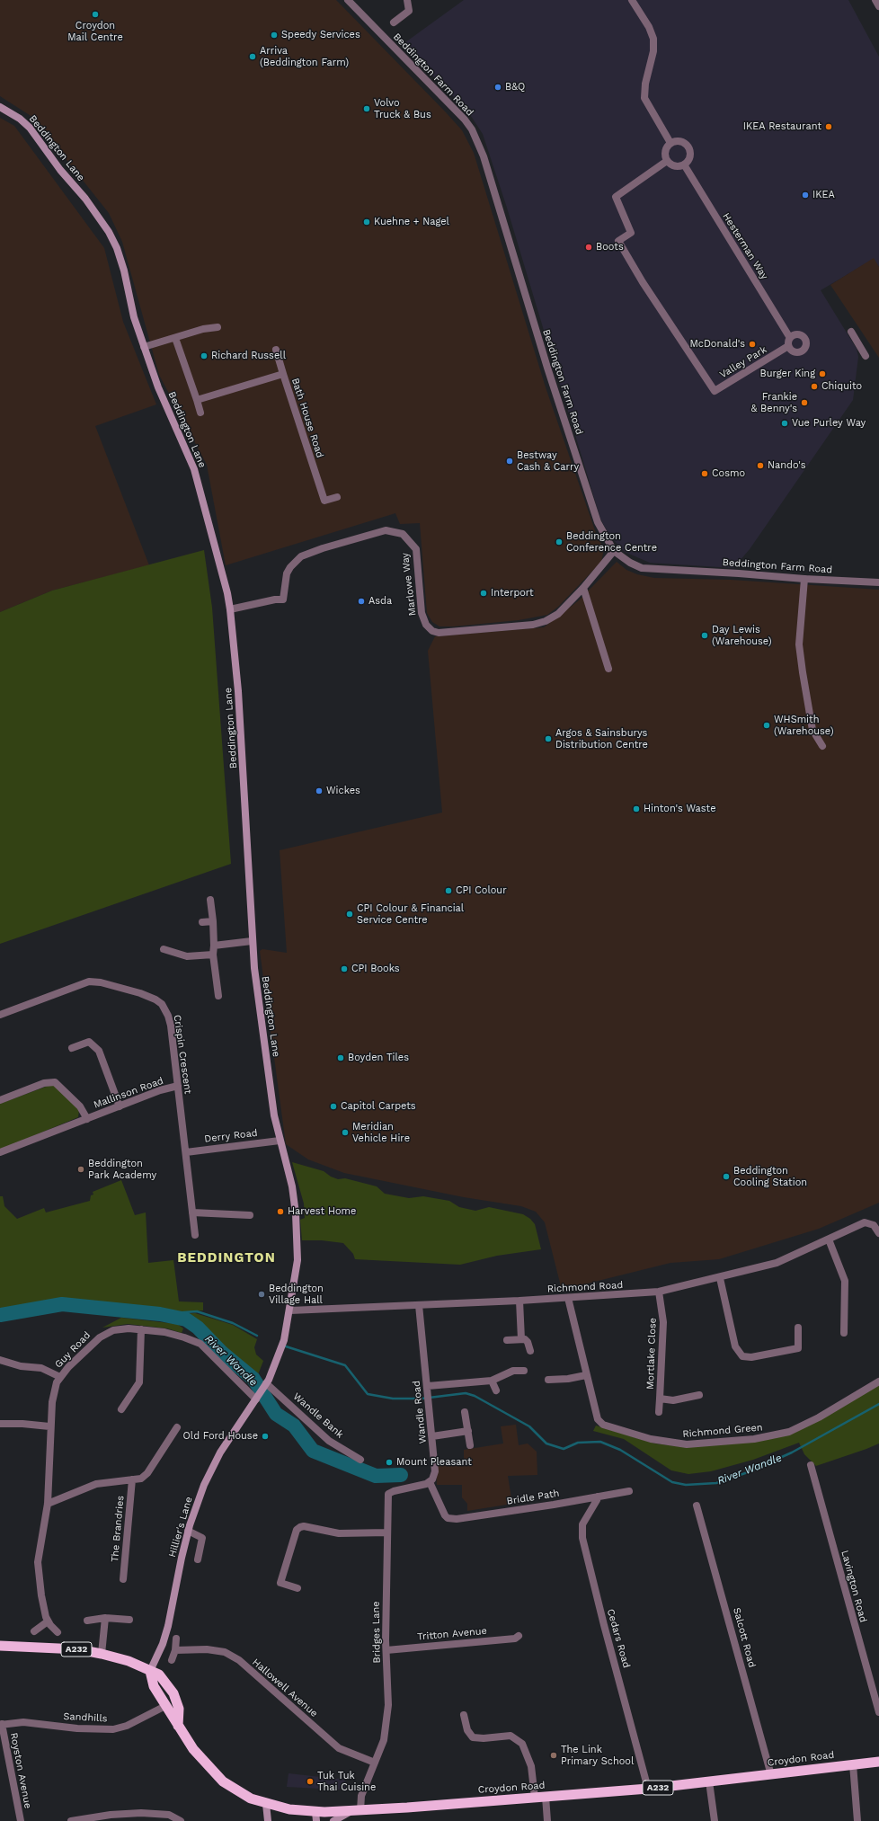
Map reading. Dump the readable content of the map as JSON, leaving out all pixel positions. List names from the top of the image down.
{
  "streets": {
    "highway": ["A232", "Croydon Road"],
    "main road": ["Beddington Lane", "Hillier's Lane"],
    "street": [
      "Beddington Farm Road",
      "Hesterman Way",
      "Valley Park",
      "Bath House Road",
      "Marlowe Way",
      "Crispin Crescent",
      "Mallinson Road",
      "Derry Road",
      "Richmond Road",
      "Guy Road",
      "Mortlake Close",
      "Wandle Road",
      "Wandle Bank",
      "Richmond Green",
      "Bridle Path",
      "The Brandries",
      "Lavington Road",
      "Bridges Lane",
      "Tritton Avenue",
      "Salcott Road",
      "Cedars Road",
      "Hallowell Avenue",
      "Sandhills",
      "Royston Avenue"
    ]
  },
  "crossings": [
    ["Beddington Farm Road", "Marlowe Way"],
    ["Beddington Lane", "Marlowe Way"],
    ["Beddington Lane", "Derry Road"],
    ["Beddington Lane", "Richmond Road"],
    ["Beddington Lane", "Guy Road"],
    ["Beddington Lane", "Wandle Bank"],
    ["Beddington Lane", "Hillier's Lane"],
    ["Hesterman Way", "Valley Park"],
    ["Crispin Crescent", "Mallinson Road"],
    ["Crispin Crescent", "Derry Road"],
    ["Richmond Road", "Mortlake Close"],
    ["Richmond Road", "Wandle Road"],
    ["Richmond Road", "Richmond Green"],
    ["Guy Road", "Hillier's Lane"],
    ["Guy Road", "The Brandries"],
    ["Wandle Road", "Bridle Path"],
    ["Wandle Road", "Bridges Lane"],
    ["Bridle Path", "Bridges Lane"],
    ["Bridle Path", "Cedars Road"],
    ["Hillier's Lane", "A232"],
    ["Hillier's Lane", "Croydon Road"],
    ["Bridges Lane", "Tritton Avenue"],
    ["Bridges Lane", "Hallowell Avenue"],
    ["Bridges Lane", "Croydon Road"],
    ["Salcott Road", "Croydon Road"],
    ["Cedars Road", "Croydon Road"],
    ["A232", "Croydon Road"],
    ["Sandhills", "Croydon Road"],
    ["Sandhills", "Royston Avenue"]
  ],
  "districts": ["BEDDINGTON"],
  "water": ["River Wandle"],
  "places": [
    "Croydon Mail Centre",
    "Speedy Services",
    "Arriva (Beddington Farm)",
    "B&Q",
    "Volvo Truck & Bus",
    "IKEA Restaurant",
    "IKEA",
    "Kuehne + Nagel",
    "Boots",
    "McDonald's",
    "Richard Russell",
    "Burger King",
    "Chiquito",
    "Frankie & Benny's",
    "Vue Purley Way",
    "Bestway Cash & Carry",
    "Nando's",
    "Cosmo",
    "Beddington Conference Centre",
    "Interport",
    "Asda",
    "Day Lewis (Warehouse)",
    "WHSmith (Warehouse)",
    "Argos & Sainsburys Distribution Centre",
    "Wickes",
    "Hinton's Waste",
    "CPI Colour",
    "CPI Colour & Financial Service Centre",
    "CPI Books",
    "Boyden Tiles",
    "Capitol Carpets",
    "Meridian Vehicle Hire",
    "Beddington Park Academy",
    "Beddington Cooling Station",
    "Harvest Home",
    "Beddington Village Hall",
    "Old Ford House",
    "Mount Pleasant",
    "The Link Primary School",
    "Tuk Tuk Thai Cuisine"
  ]
}
